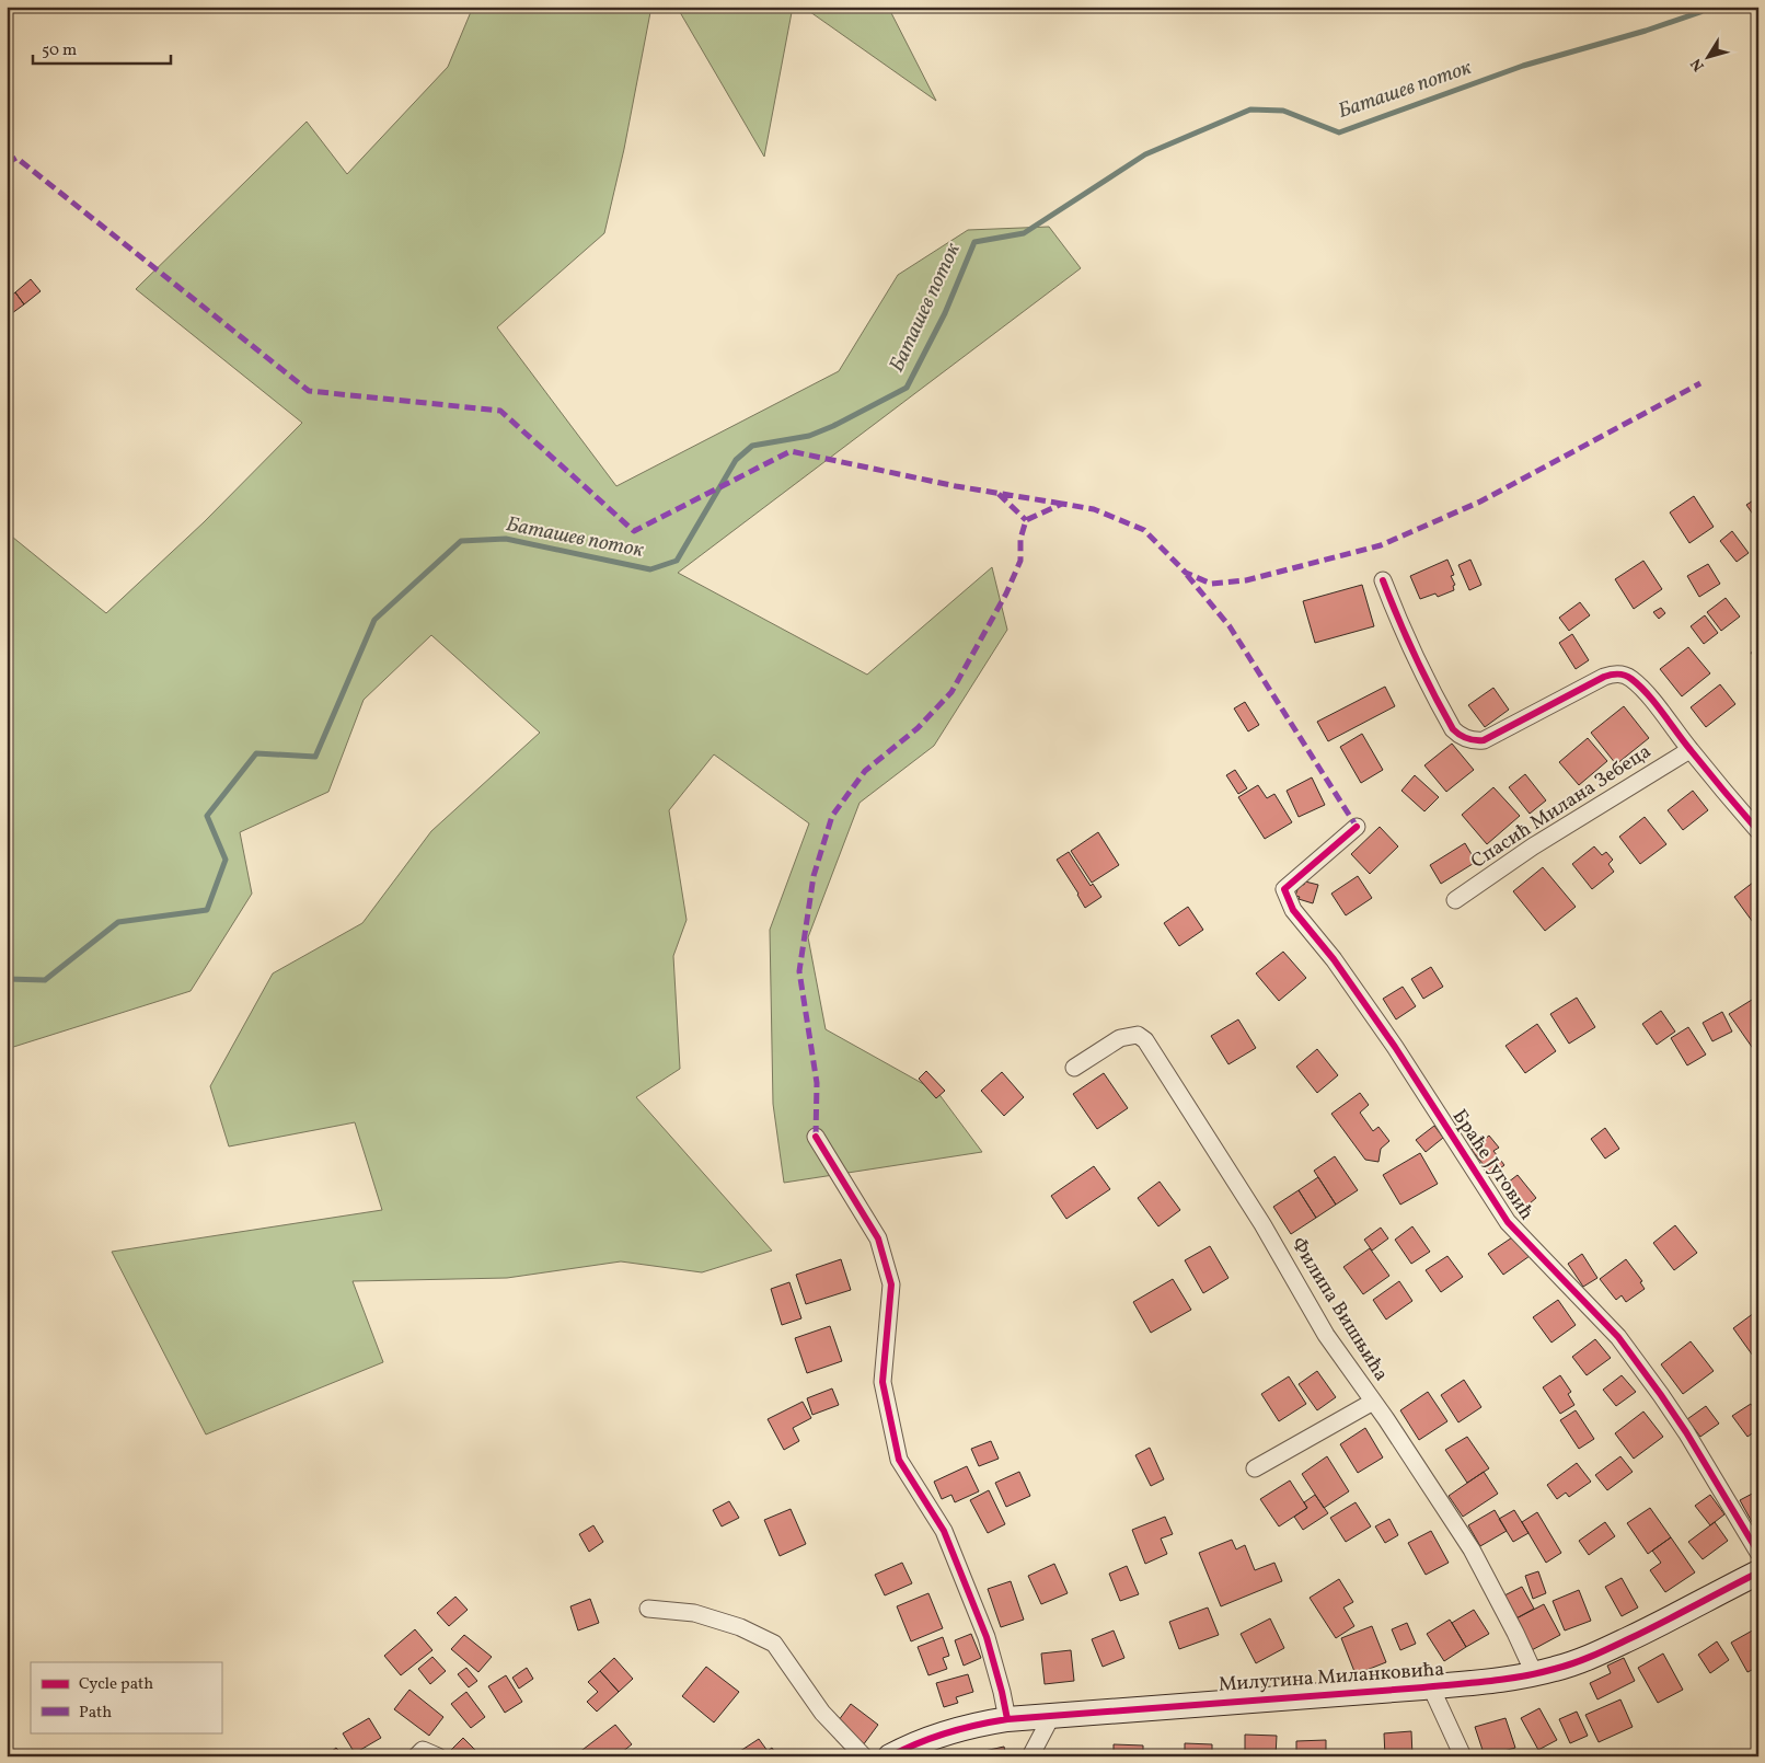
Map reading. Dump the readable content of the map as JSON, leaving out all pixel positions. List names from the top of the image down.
{
  "streets": {
    "street": [
      "Спасић Милана Зебеца",
      "Браће Југовић",
      "Филипа Вишњића",
      "Милутина Миланковића"
    ]
  },
  "crossings": [
    ["Филипа Вишњића", "Милутина Миланковића"]
  ],
  "water": ["Баташев поток"],
  "legend": ["Cycle path", "Path"],
  "scale_bar": "50 m",
  "north": "bottom left"
}
